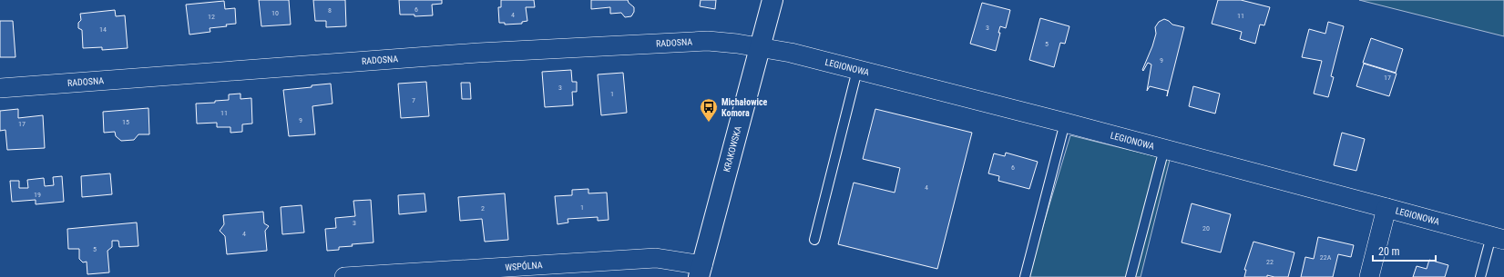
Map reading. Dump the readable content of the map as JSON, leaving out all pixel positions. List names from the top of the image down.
{
  "streets": {
    "main road": ["KRAKOWSKA"],
    "street": ["RADOSNA", "LEGIONOWA", "WSPÓLNA"]
  },
  "crossings": [
    ["RADOSNA", "LEGIONOWA"],
    ["RADOSNA", "KRAKOWSKA"],
    ["LEGIONOWA", "KRAKOWSKA"],
    ["KRAKOWSKA", "WSPÓLNA"]
  ],
  "places": {
    "bus stop": ["Michałowice Komora"]
  },
  "house_numbers": [
    "6",
    "8",
    "10",
    "4",
    "11",
    "12",
    "3",
    "14",
    "5",
    "9",
    "17",
    "3",
    "1",
    "7",
    "11",
    "9",
    "15",
    "17",
    "6",
    "4",
    "19",
    "1",
    "2",
    "3",
    "20",
    "4",
    "5",
    "22A",
    "22"
  ],
  "scale_bar": "20 m"
}
